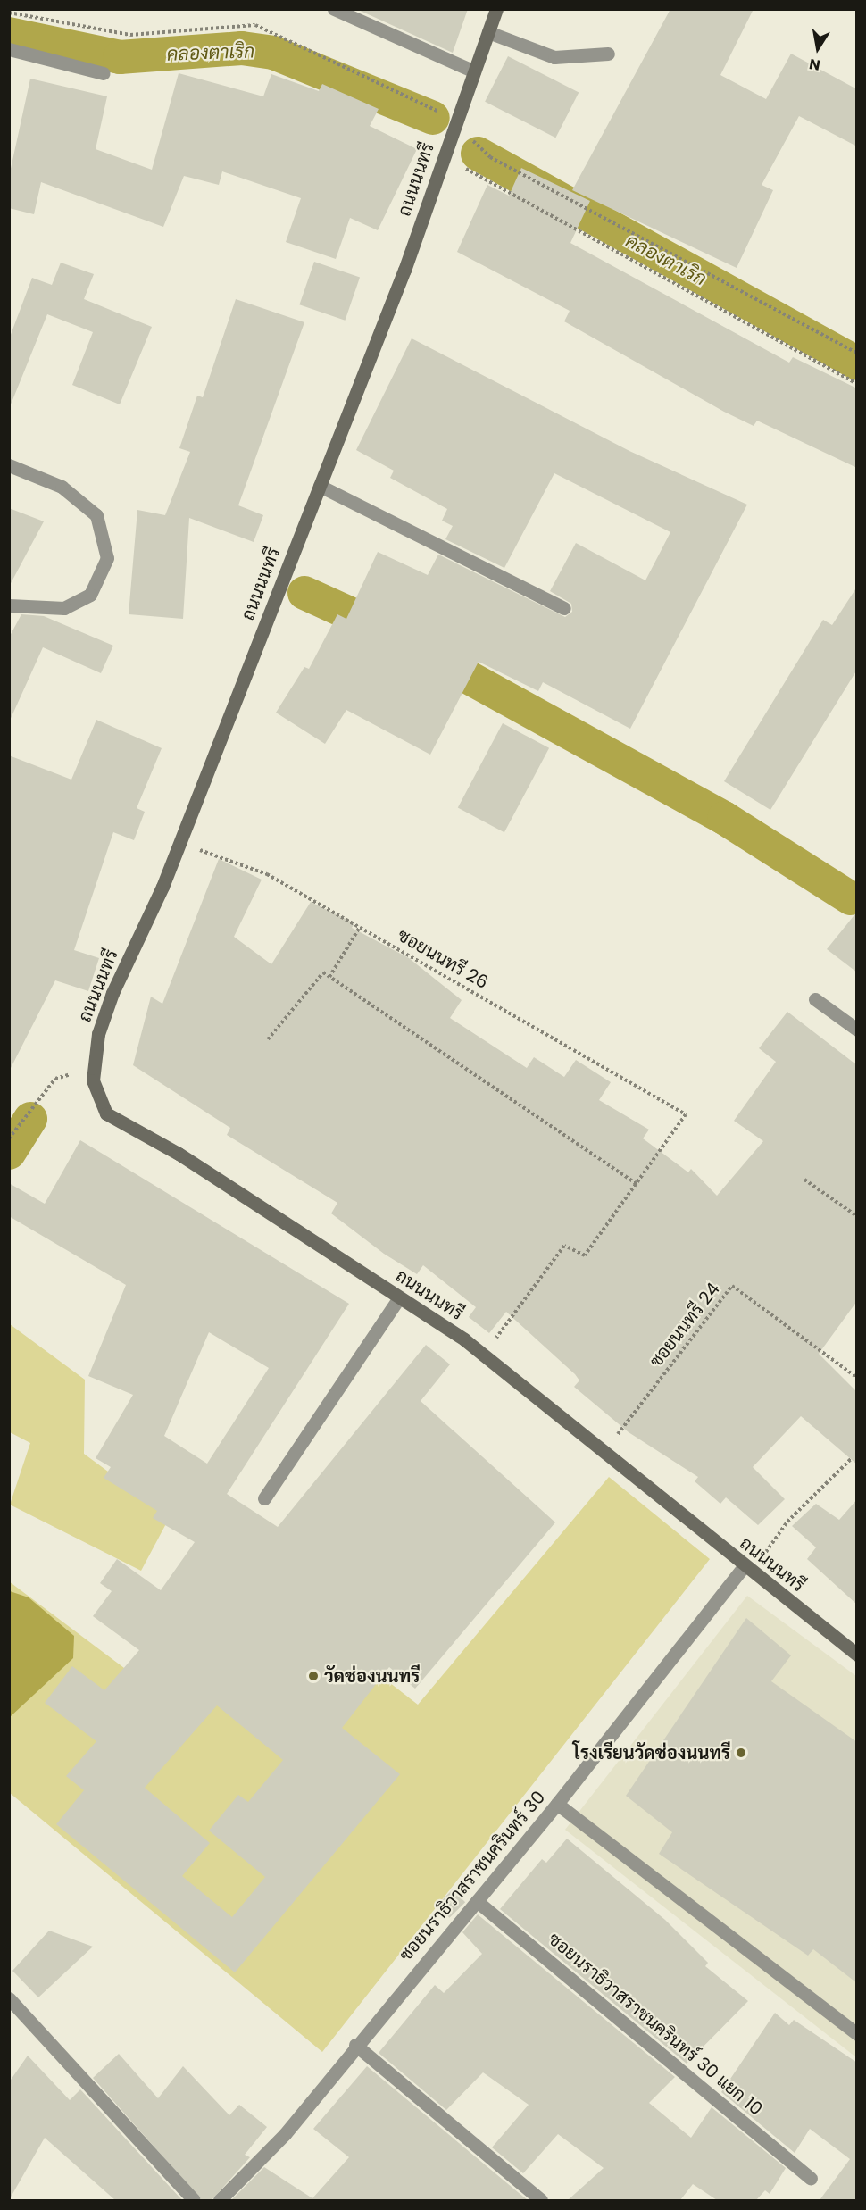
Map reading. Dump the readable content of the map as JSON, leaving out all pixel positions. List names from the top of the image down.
{
  "streets": {
    "street": ["ถนนนนทรี", "ซอยนราธิวาสราชนครินทร์ 30", "ซอยนราธิวาสราชนครินทร์ 30 แยก 10"],
    "path": ["ซอยนนทรี 26", "ซอยนนทรี 24"]
  },
  "crossings": [
    ["ถนนนนทรี", "ซอยนนทรี 26"],
    ["ถนนนนทรี", "ซอยนนทรี 24"],
    ["ถนนนนทรี", "ซอยนราธิวาสราชนครินทร์ 30"],
    ["ซอยนราธิวาสราชนครินทร์ 30", "ซอยนราธิวาสราชนครินทร์ 30 แยก 10"]
  ],
  "water": ["คลองตาเริก"],
  "places": ["วัดช่องนนทรี", "โรงเรียนวัดช่องนนทรี"],
  "north": "bottom"
}
